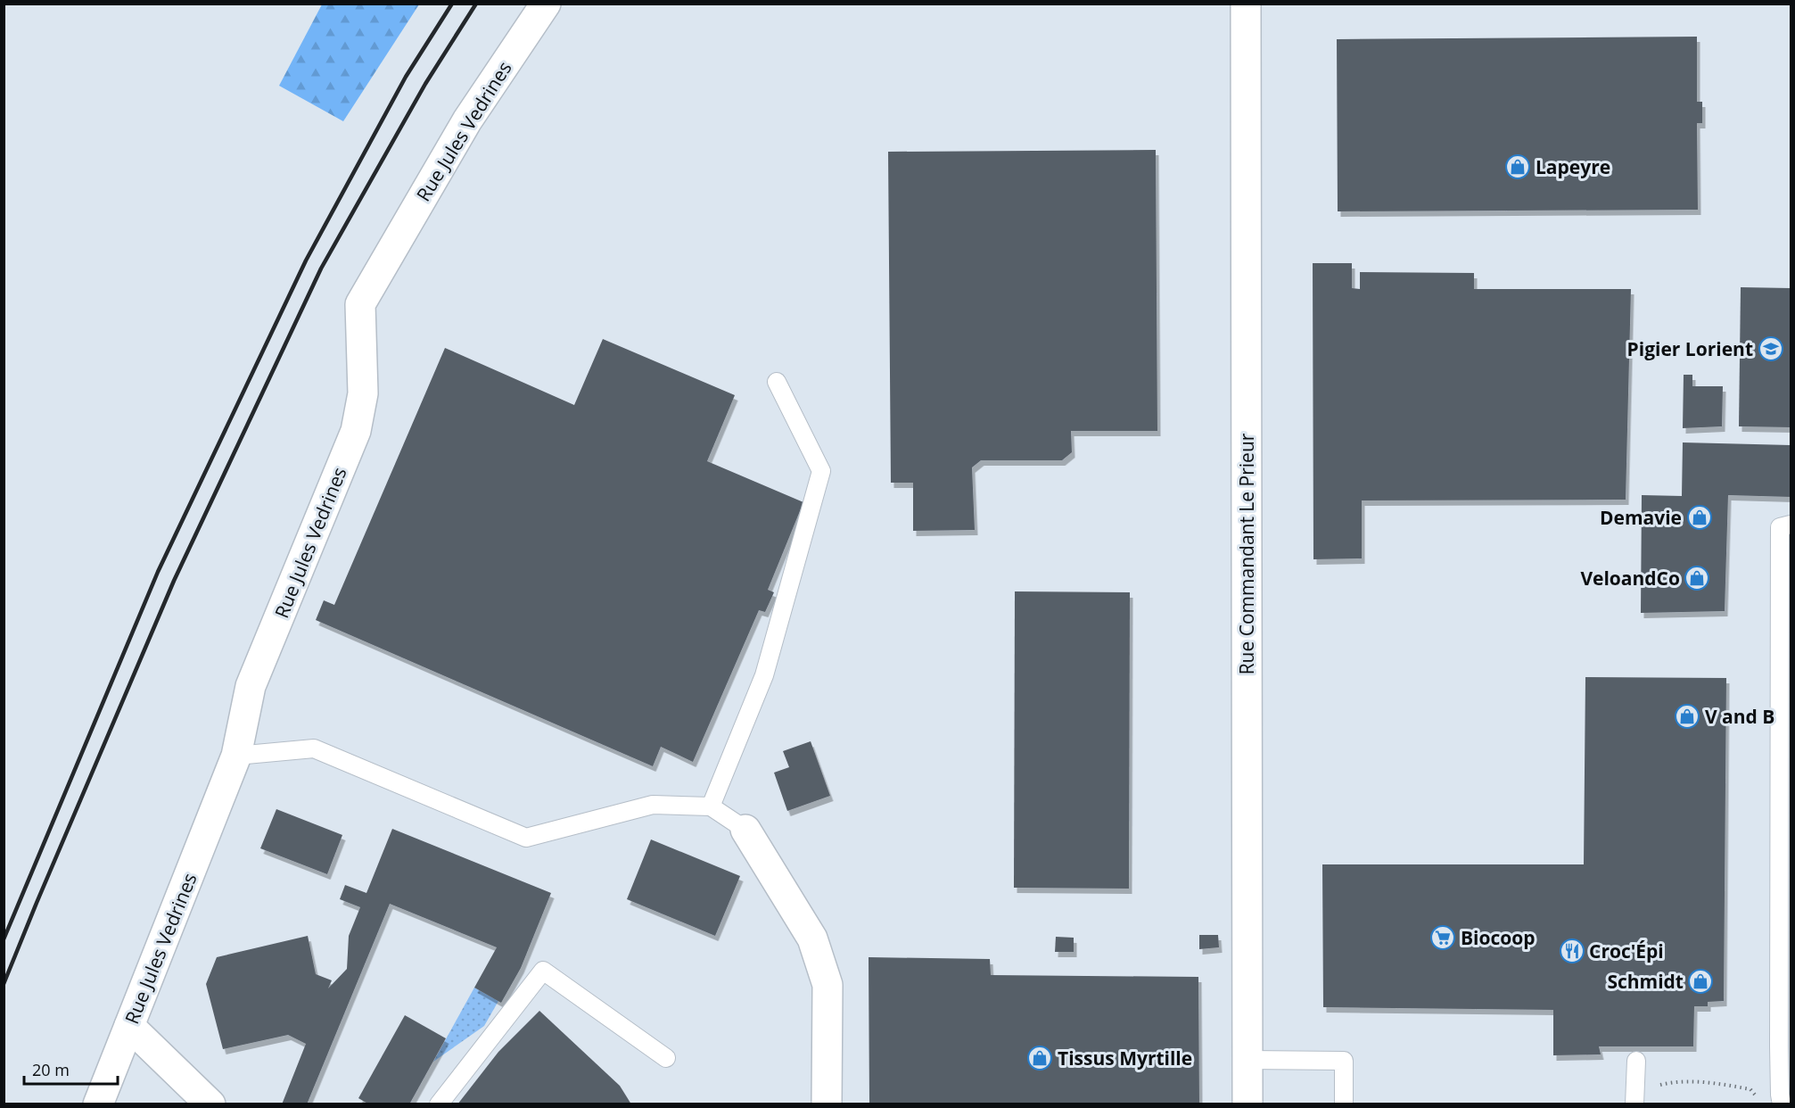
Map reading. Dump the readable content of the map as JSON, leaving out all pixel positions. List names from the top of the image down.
{
  "streets": {
    "street": ["Rue Jules Vedrines", "Rue Commandant Le Prieur"]
  },
  "places": {
    "shop": [
      "Lapeyre",
      "Demavie",
      "VeloandCo",
      "V and B",
      "Schmidt",
      "Tissus Myrtille"
    ],
    "school or university": ["Pigier Lorient"],
    "supermarket": ["Biocoop"],
    "restaurant": ["Croc'Épi"]
  },
  "scale_bar": "20 m"
}
